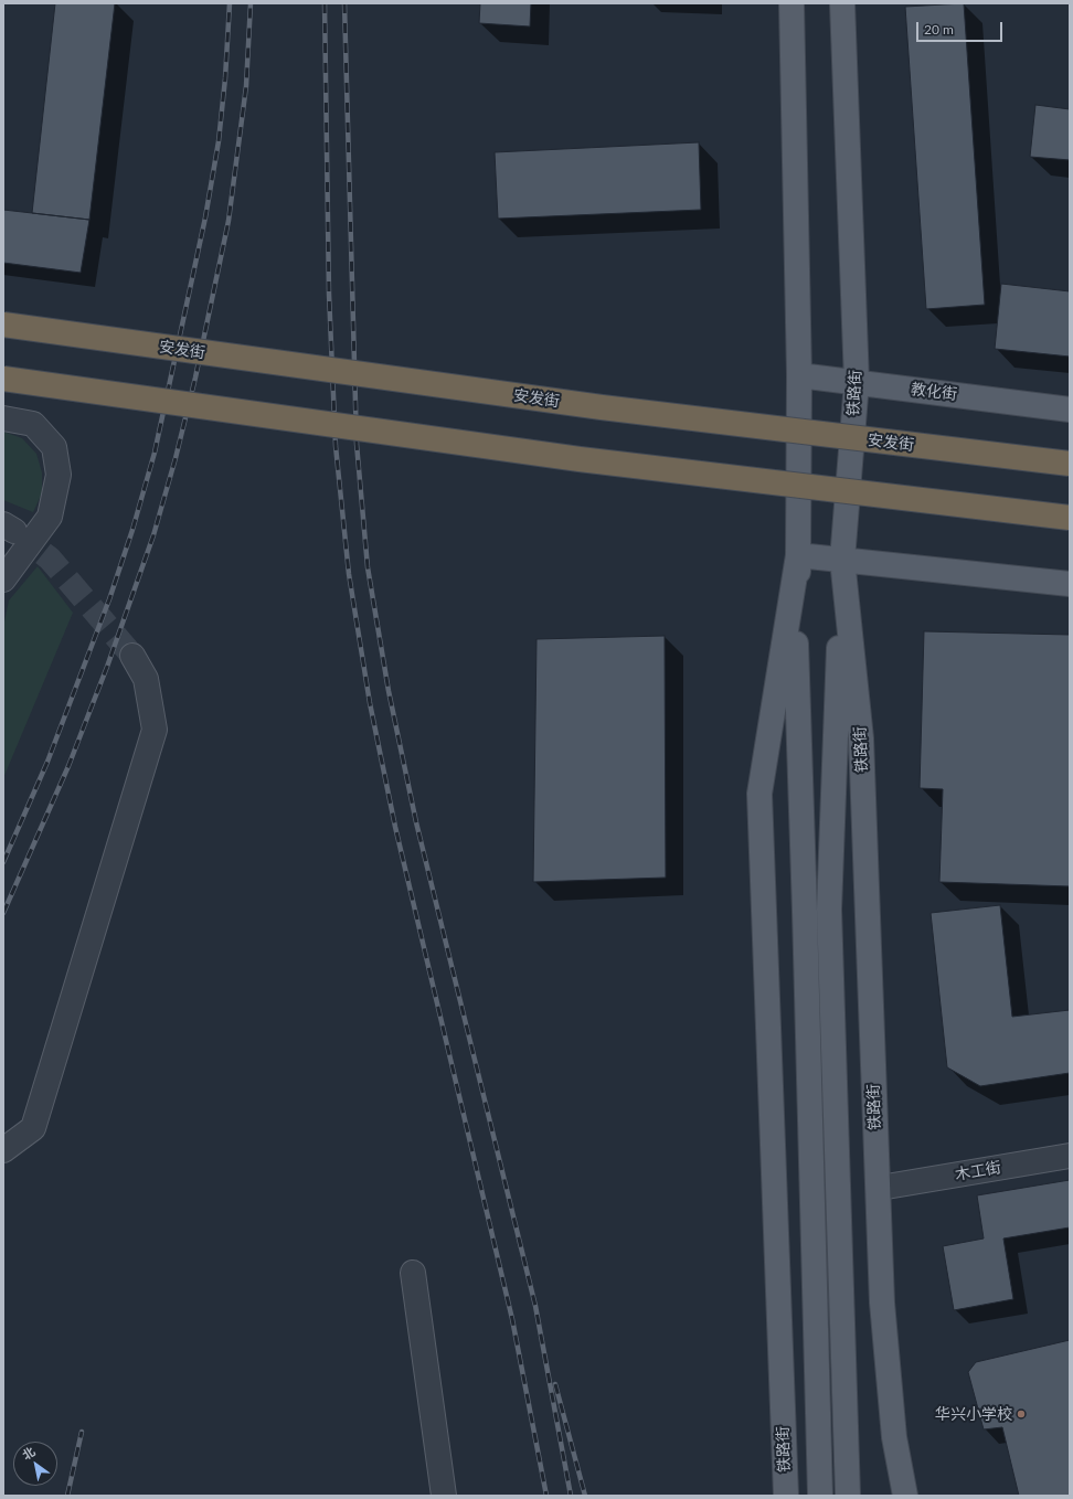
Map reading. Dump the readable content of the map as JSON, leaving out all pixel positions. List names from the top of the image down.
{
  "streets": {
    "highway": ["安发街"],
    "main road": ["教化街", "铁路街"],
    "street": ["木工街"]
  },
  "crossings": [
    ["教化街", "铁路街"]
  ],
  "places": ["华兴小学校"],
  "scale_bar": "20 m",
  "north": "top left"
}
